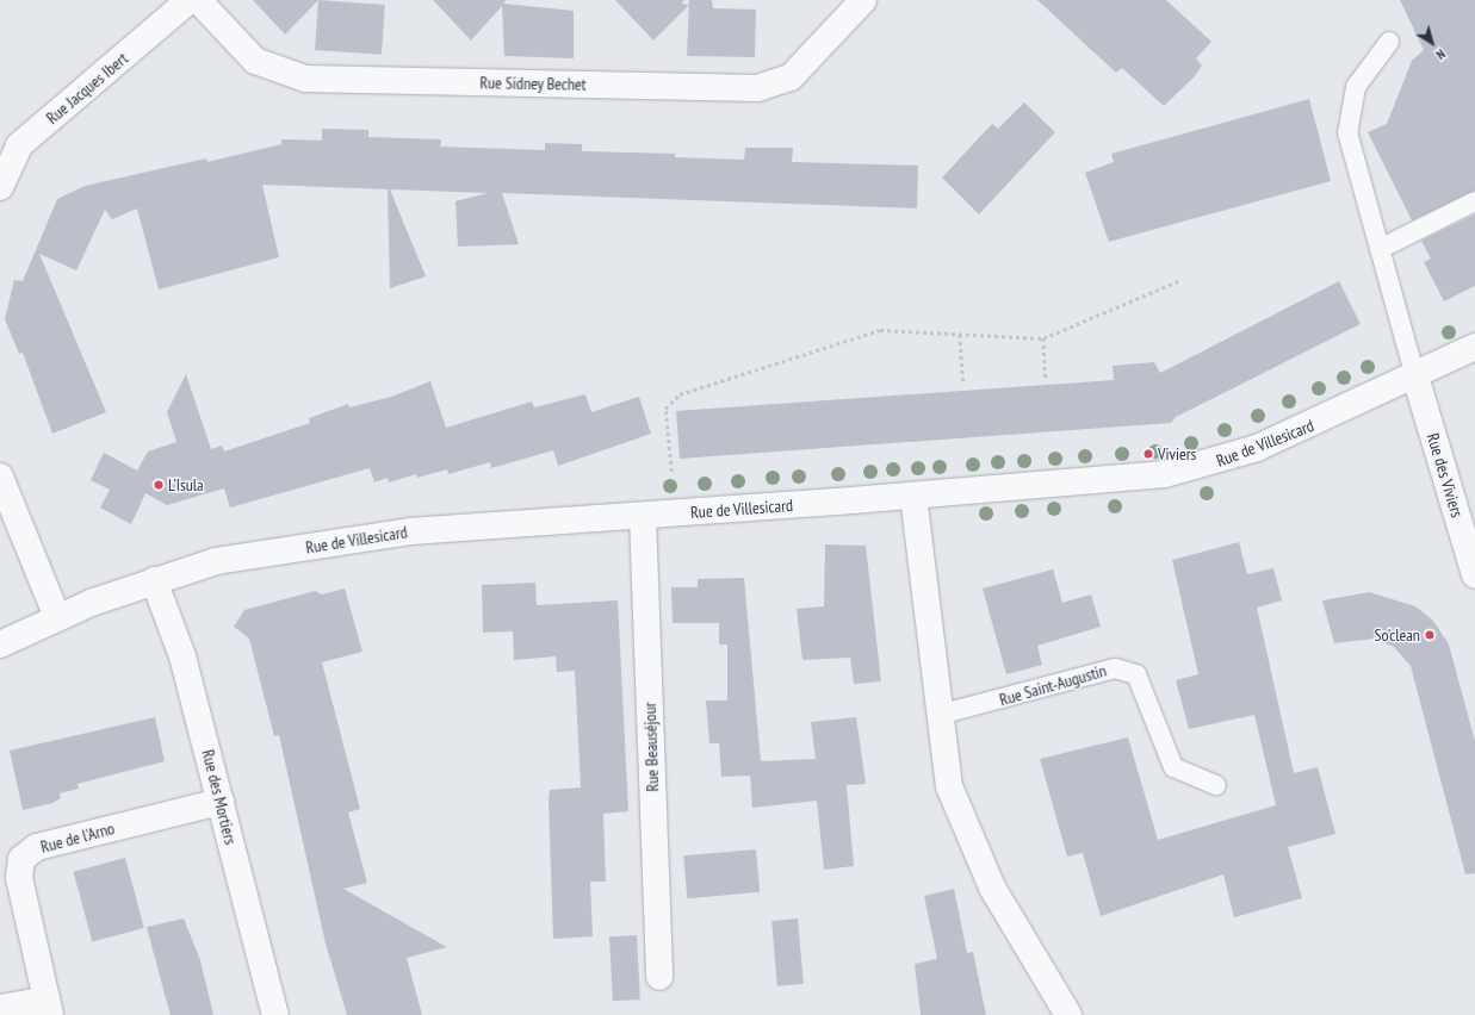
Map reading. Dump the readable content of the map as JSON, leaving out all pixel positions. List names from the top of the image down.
{
  "streets": {
    "street": [
      "Rue Sidney Bechet",
      "Rue Jacques Ibert",
      "Rue de Villesicard",
      "Rue des Viviers",
      "Rue Beauséjour",
      "Rue des Mortiers",
      "Rue de l'Arno"
    ],
    "lane": ["Rue Saint-Augustin"]
  },
  "crossings": [
    ["Rue de Villesicard", "Rue des Viviers"],
    ["Rue de Villesicard", "Rue Beauséjour"],
    ["Rue de Villesicard", "Rue des Mortiers"],
    ["Rue des Mortiers", "Rue de l'Arno"]
  ],
  "places": ["Viviers", "L’Isula", "So'clean"],
  "north": "bottom right"
}
